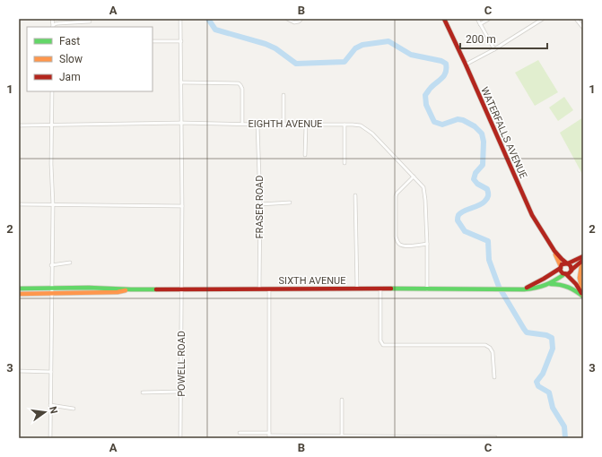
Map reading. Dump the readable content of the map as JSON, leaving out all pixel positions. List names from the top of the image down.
{
  "streets": {
    "street": [
      "EIGHTH AVENUE",
      "WATERFALLS AVENUE",
      "FRASER ROAD",
      "SIXTH AVENUE",
      "POWELL ROAD"
    ]
  },
  "crossings": [
    ["EIGHTH AVENUE", "FRASER ROAD"],
    ["EIGHTH AVENUE", "SIXTH AVENUE"],
    ["EIGHTH AVENUE", "POWELL ROAD"],
    ["FRASER ROAD", "SIXTH AVENUE"],
    ["SIXTH AVENUE", "POWELL ROAD"]
  ],
  "legend": ["Fast", "Slow", "Jam"],
  "scale_bar": "200 m",
  "north": "right",
  "grid": {
    "columns": ["A", "B", "C"],
    "rows": ["1", "2", "3"]
  }
}
